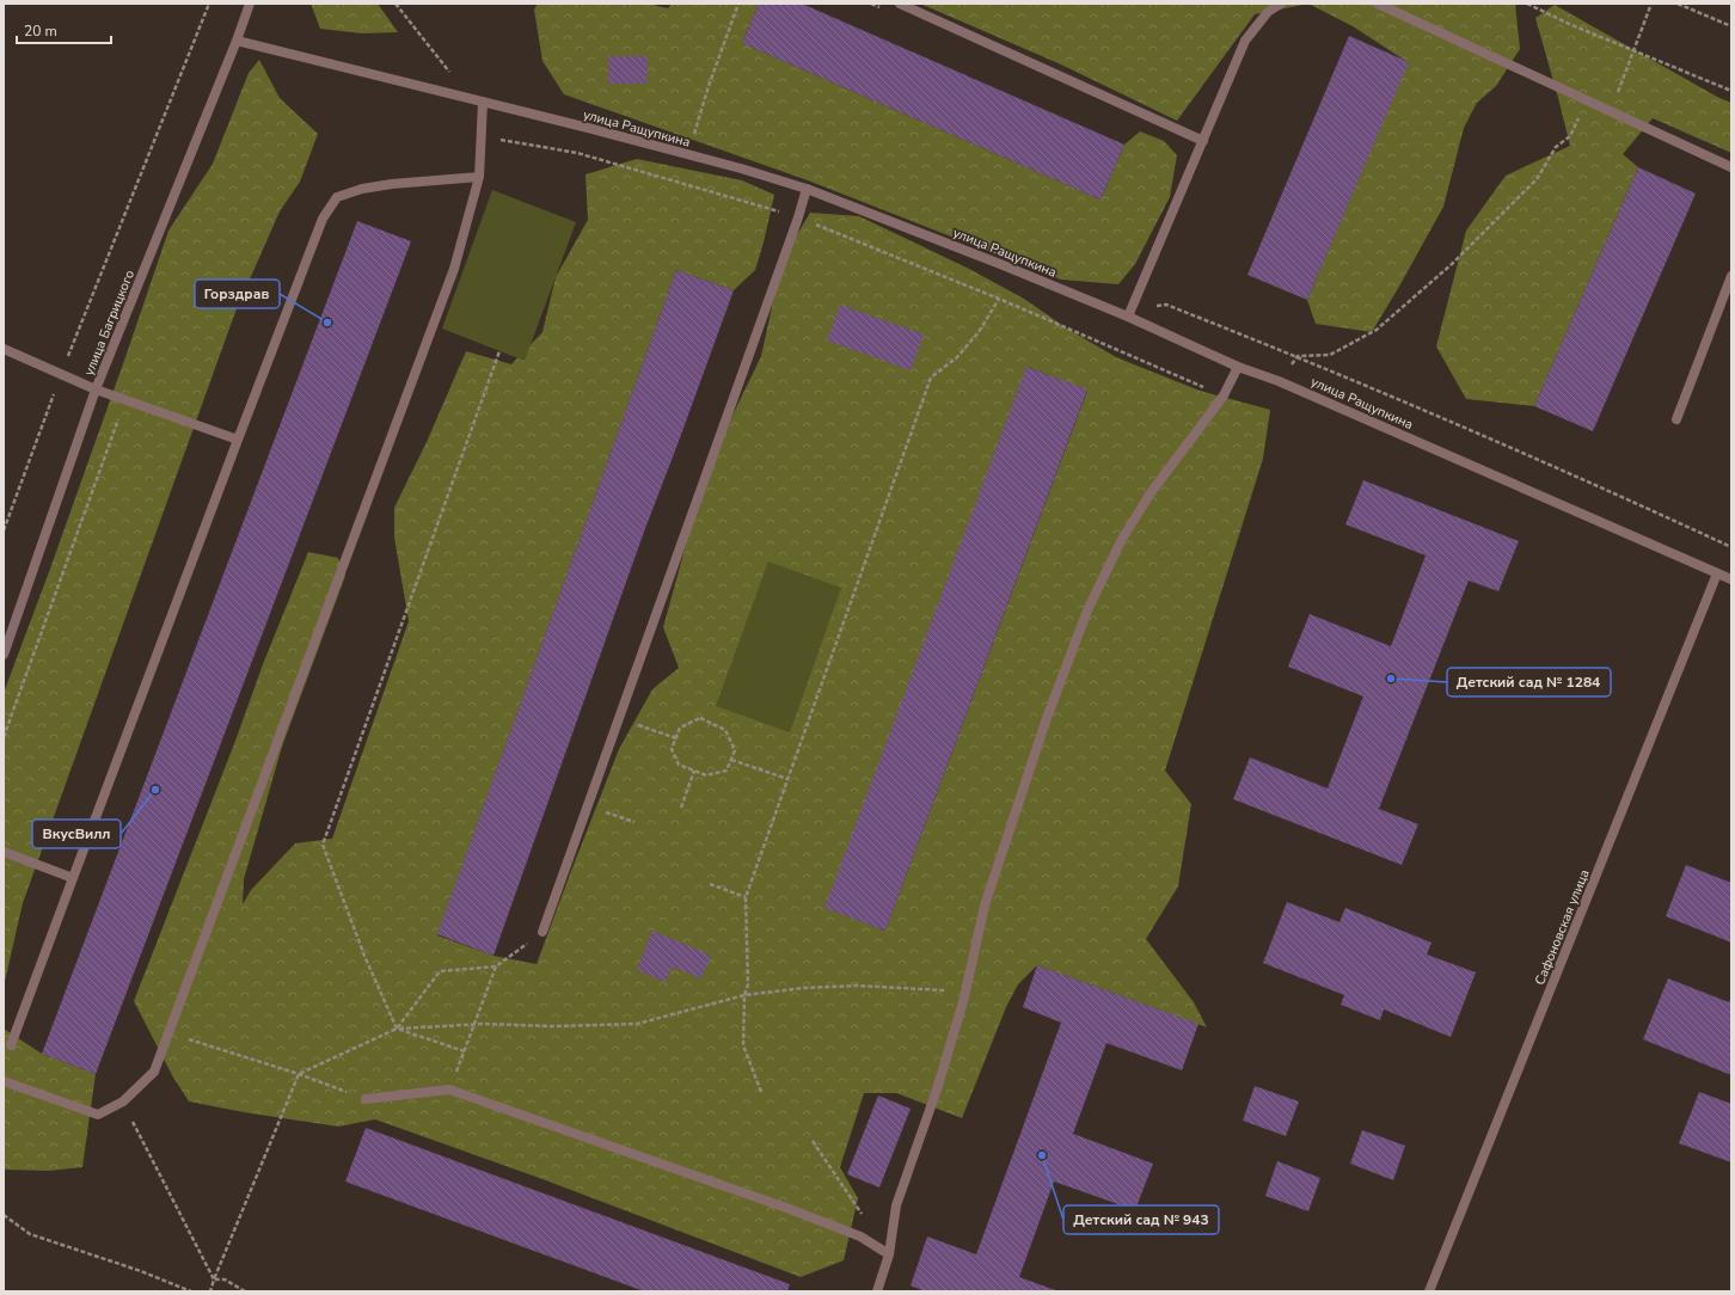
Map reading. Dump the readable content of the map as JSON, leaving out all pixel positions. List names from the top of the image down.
{
  "streets": {
    "street": ["улица Ращупкина", "улица Багрицкого", "Сафоновская улица"]
  },
  "crossings": [
    ["улица Ращупкина", "улица Багрицкого"],
    ["улица Ращупкина", "Сафоновская улица"]
  ],
  "places": [
    "Горздрав",
    "Детский сад № 1284",
    "ВкусВилл",
    "Детский сад № 943"
  ],
  "scale_bar": "20 m"
}
